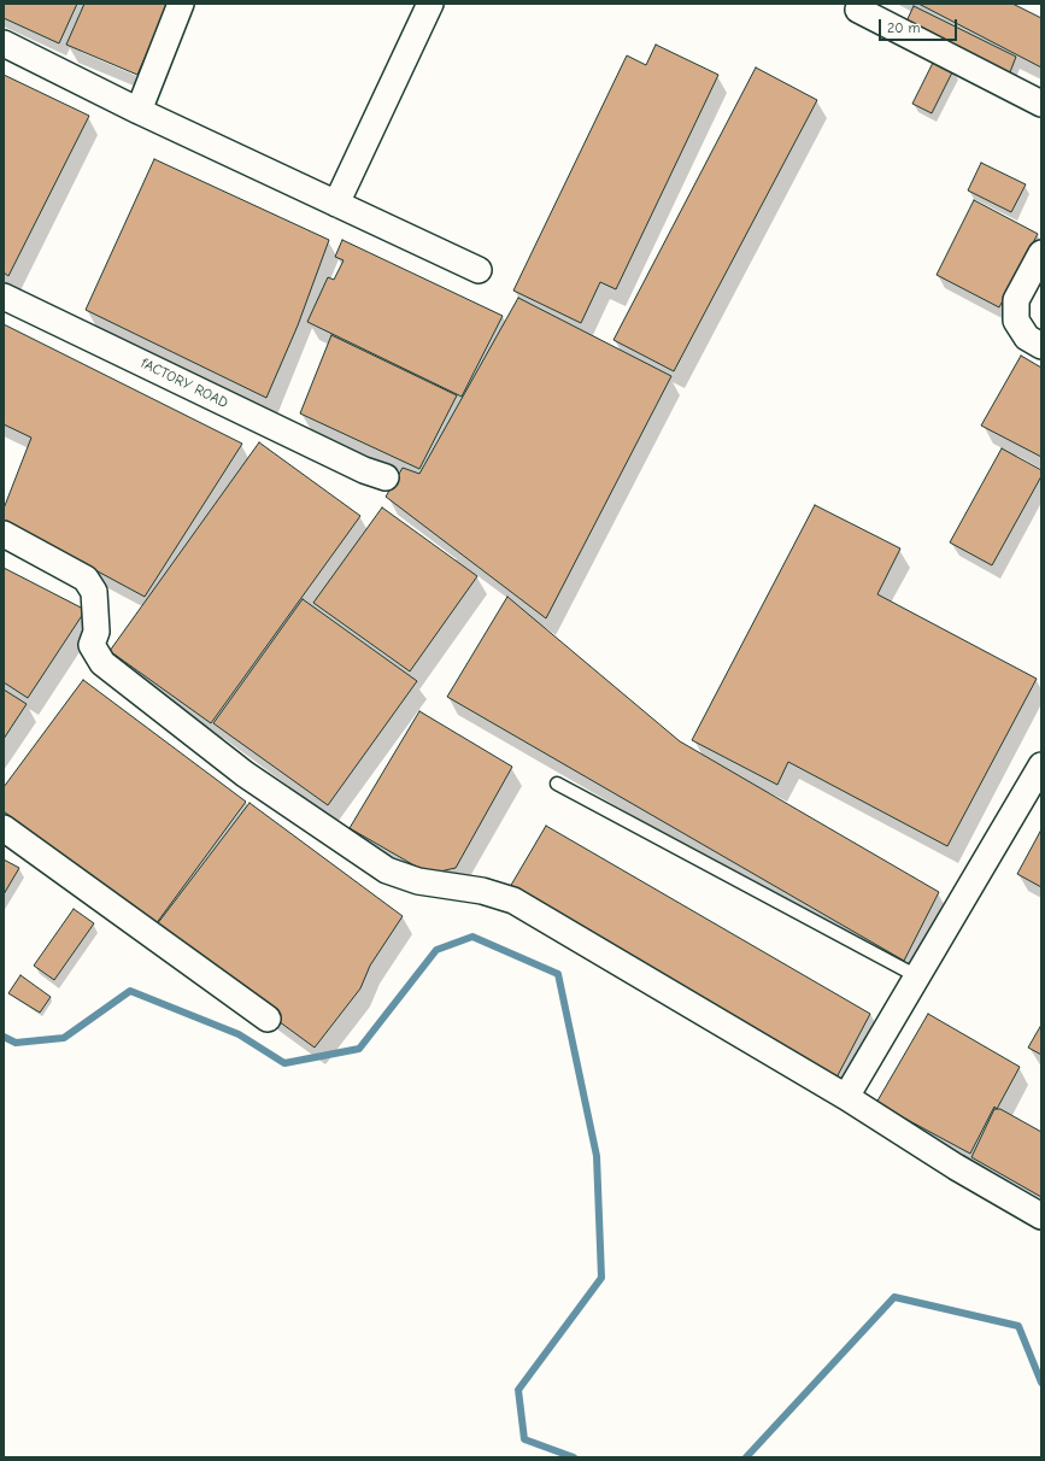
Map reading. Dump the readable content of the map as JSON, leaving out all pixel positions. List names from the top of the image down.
{
  "streets": {
    "street": ["fACTORY ROAD"]
  },
  "scale_bar": "20 m"
}
